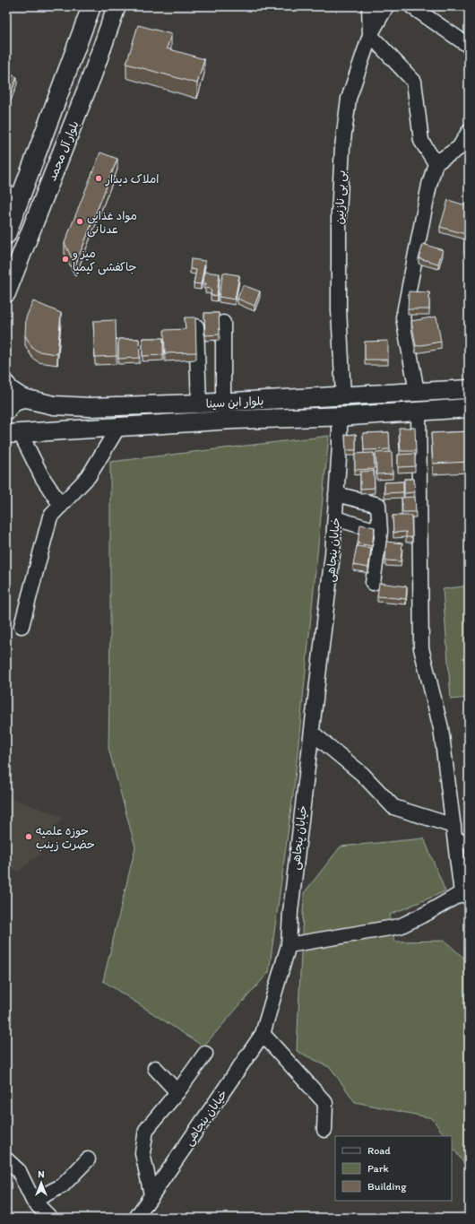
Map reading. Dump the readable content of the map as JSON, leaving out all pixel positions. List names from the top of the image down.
{
  "streets": {
    "main road": ["بلوار آل محمد", "بلوار ابن سینا"],
    "street": ["بی بی نازنین", "خیابان پنجاهی"]
  },
  "crossings": [
    ["بی بی نازنین", "بلوار ابن سینا"],
    ["بلوار ابن سینا", "خیابان پنجاهی"]
  ],
  "places": [
    "املاک دیدار",
    "مواد غذایی عدنانی",
    "میز و جاکفشی کیمیا",
    "حوزه علمیه حضرت زینب"
  ],
  "legend": ["Road", "Park", "Building"],
  "north": "top"
}
